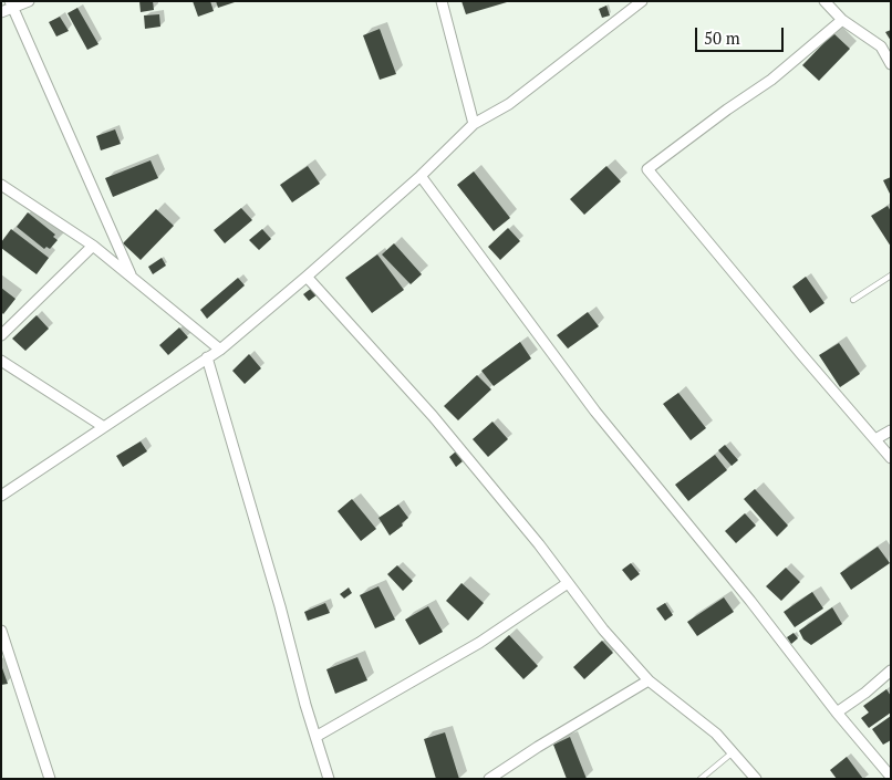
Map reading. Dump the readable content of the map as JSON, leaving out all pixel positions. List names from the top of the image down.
{
  "scale_bar": "50 m"
}
